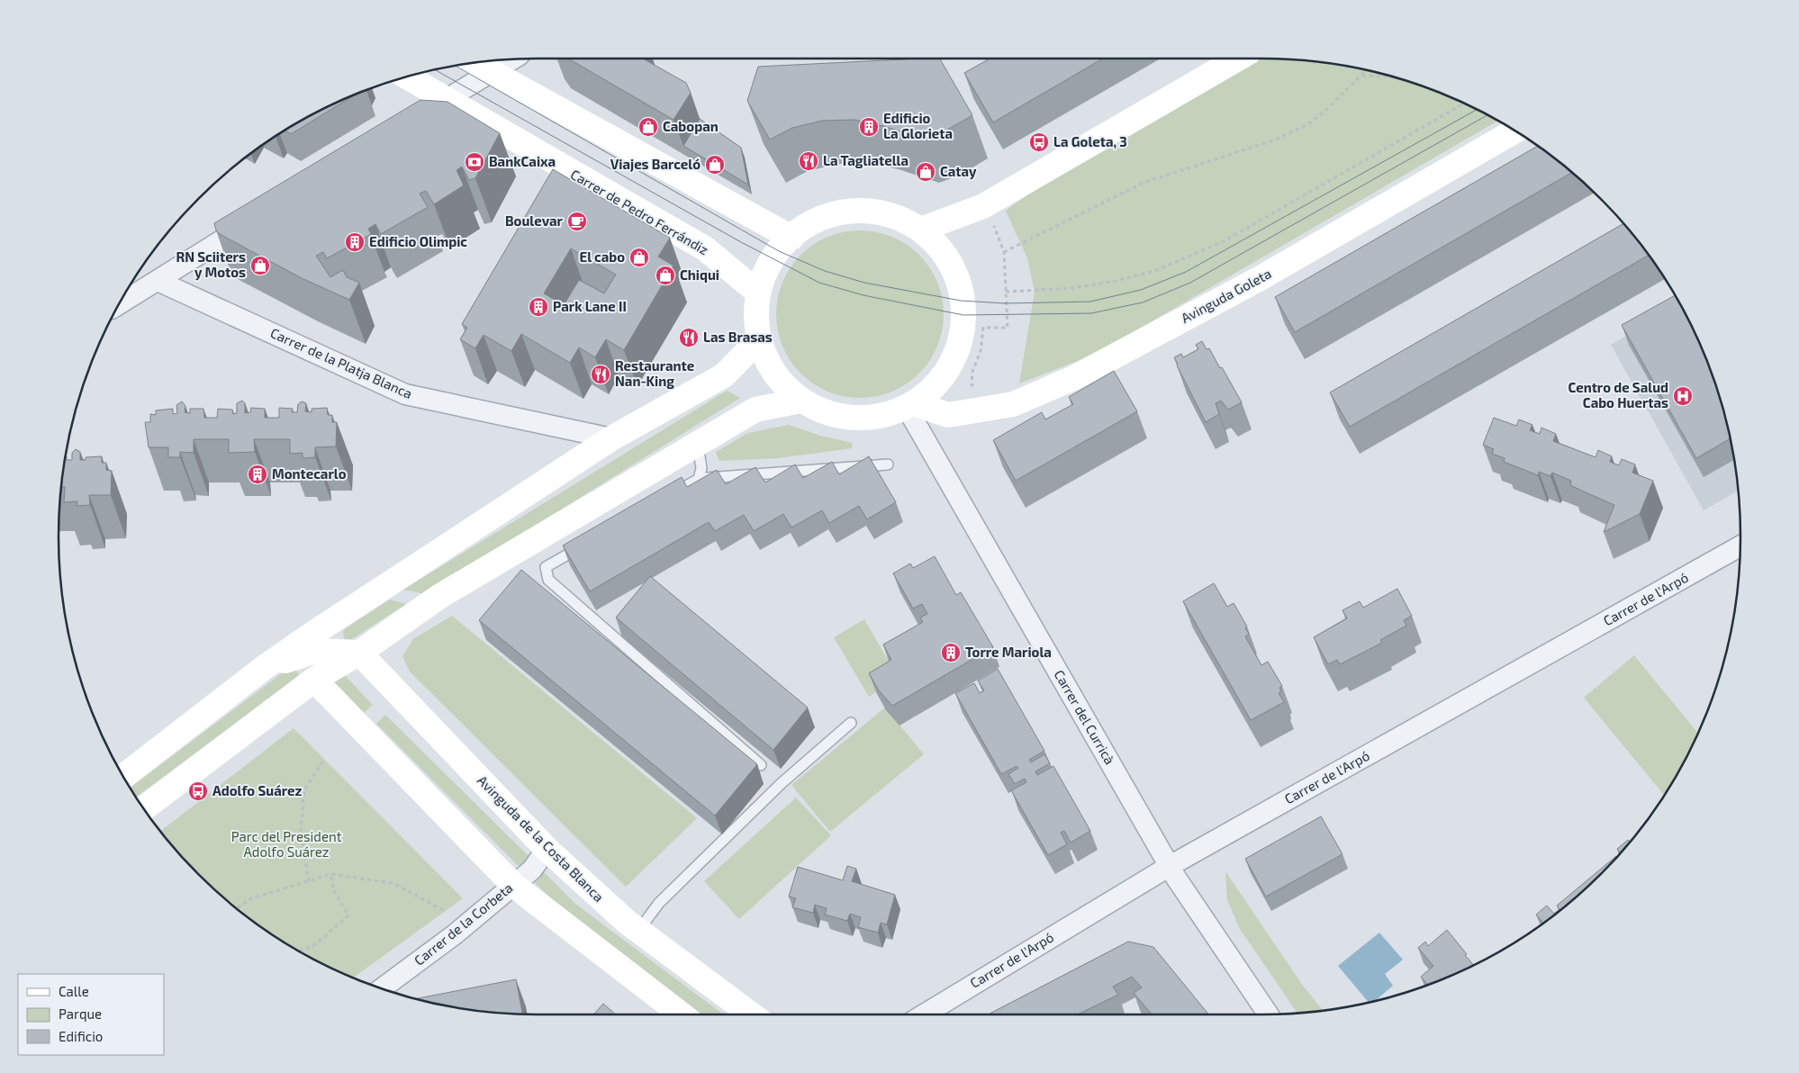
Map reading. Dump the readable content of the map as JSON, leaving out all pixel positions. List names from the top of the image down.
{
  "streets": {
    "main road": ["Carrer de Pedro Ferrándiz", "Avinguda Goleta", "Avinguda de la Costa Blanca"],
    "street": [
      "Carrer de la Platja Blanca",
      "Carrer de l'Arpó",
      "Carrer del Curricà",
      "Carrer de la Corbeta"
    ]
  },
  "crossings": [
    ["Avinguda Goleta", "Carrer del Curricà"],
    ["Carrer de l'Arpó", "Carrer del Curricà"],
    ["Avinguda de la Costa Blanca", "Carrer de la Corbeta"]
  ],
  "parks": ["Parc del President Adolfo Suárez"],
  "places": {
    "shop": [
      "Cabopan",
      "Viajes Barceló",
      "Catay",
      "El cabo",
      "RN Sciiters y Motos",
      "Chiqui"
    ],
    "building": [
      "Edificio La Glorieta",
      "Edificio Olimpic",
      "Park Lane II",
      "Montecarlo",
      "Torre Mariola"
    ],
    "bus stop": ["La Goleta, 3", "Adolfo Suárez"],
    "restaurant": ["La Tagliatella", "Las Brasas", "Restaurante Nan-King"],
    "bank": ["BankCaixa"],
    "cafe": ["Boulevar"],
    "hospital": ["Centro de Salud Cabo Huertas"]
  },
  "legend": ["Calle", "Parque", "Edificio"]
}
